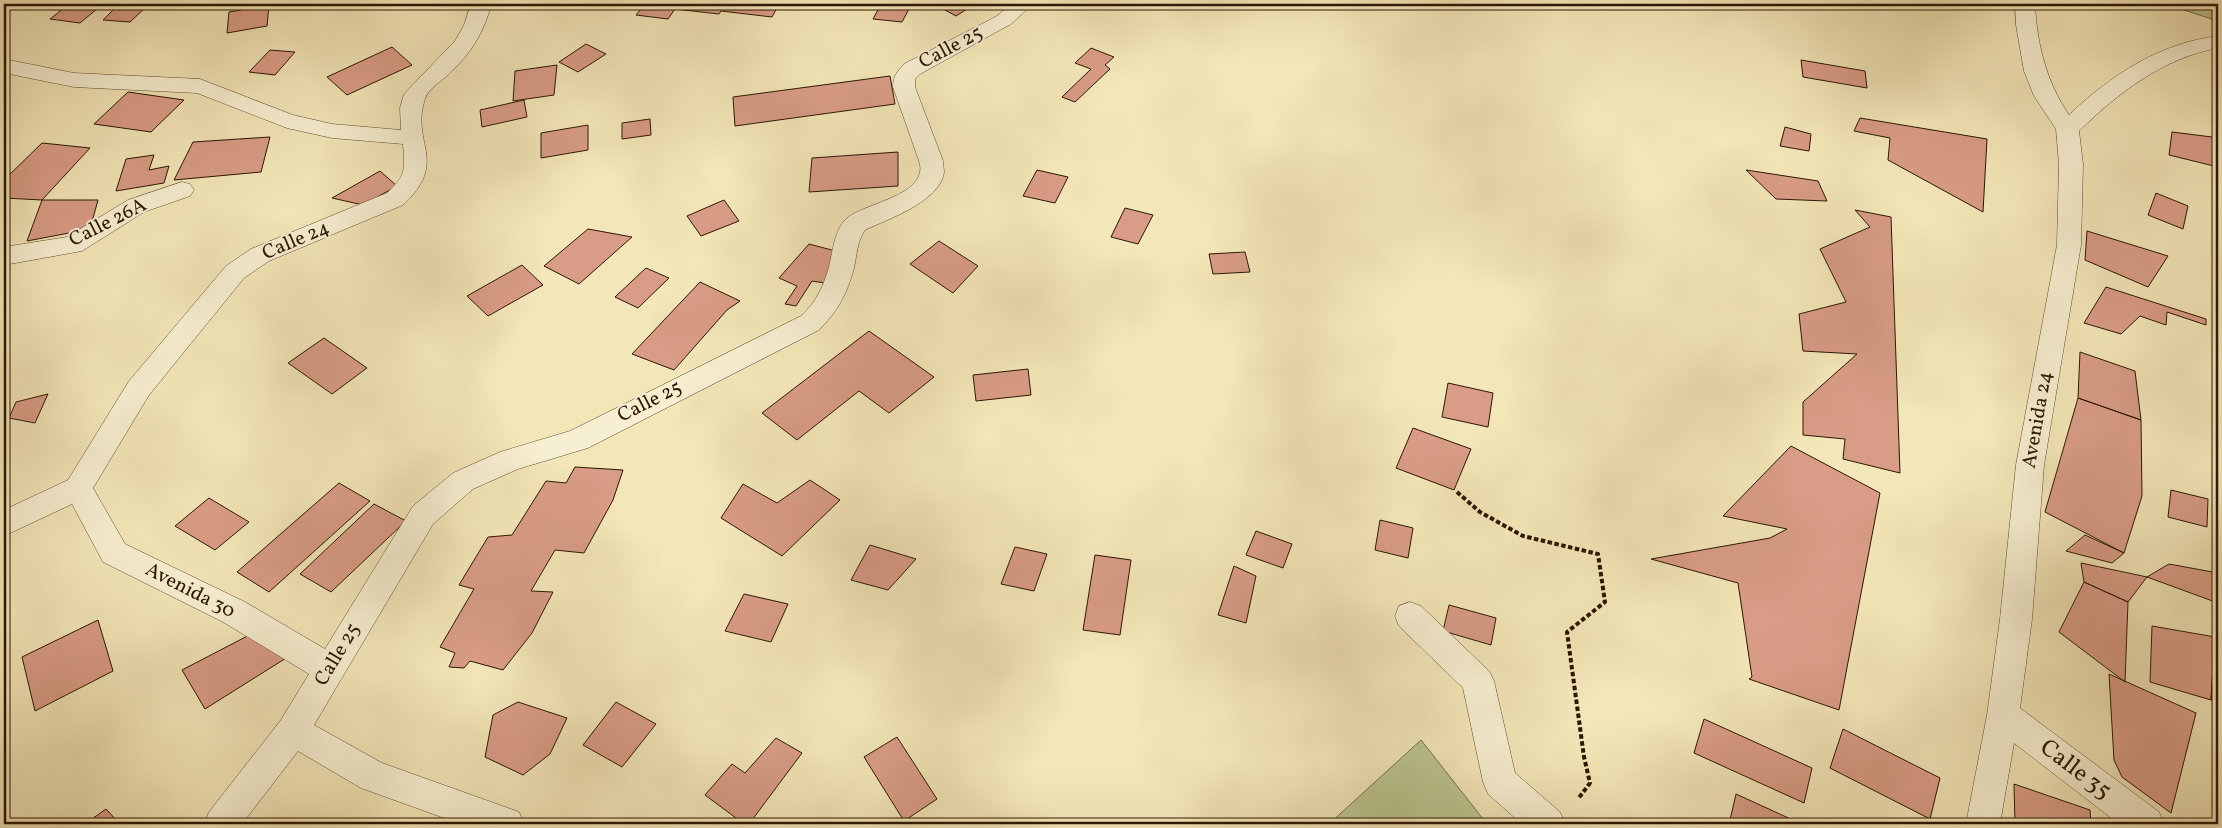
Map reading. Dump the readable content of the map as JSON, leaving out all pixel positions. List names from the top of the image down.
{
  "streets": {
    "street": [
      "Calle 25",
      "Calle 26A",
      "Calle 24",
      "Avenida 24",
      "Avenida 30",
      "Calle 35"
    ]
  },
  "crossings": [
    ["Calle 25", "Avenida 30"],
    ["Calle 24", "Avenida 30"],
    ["Avenida 24", "Calle 35"]
  ]
}
